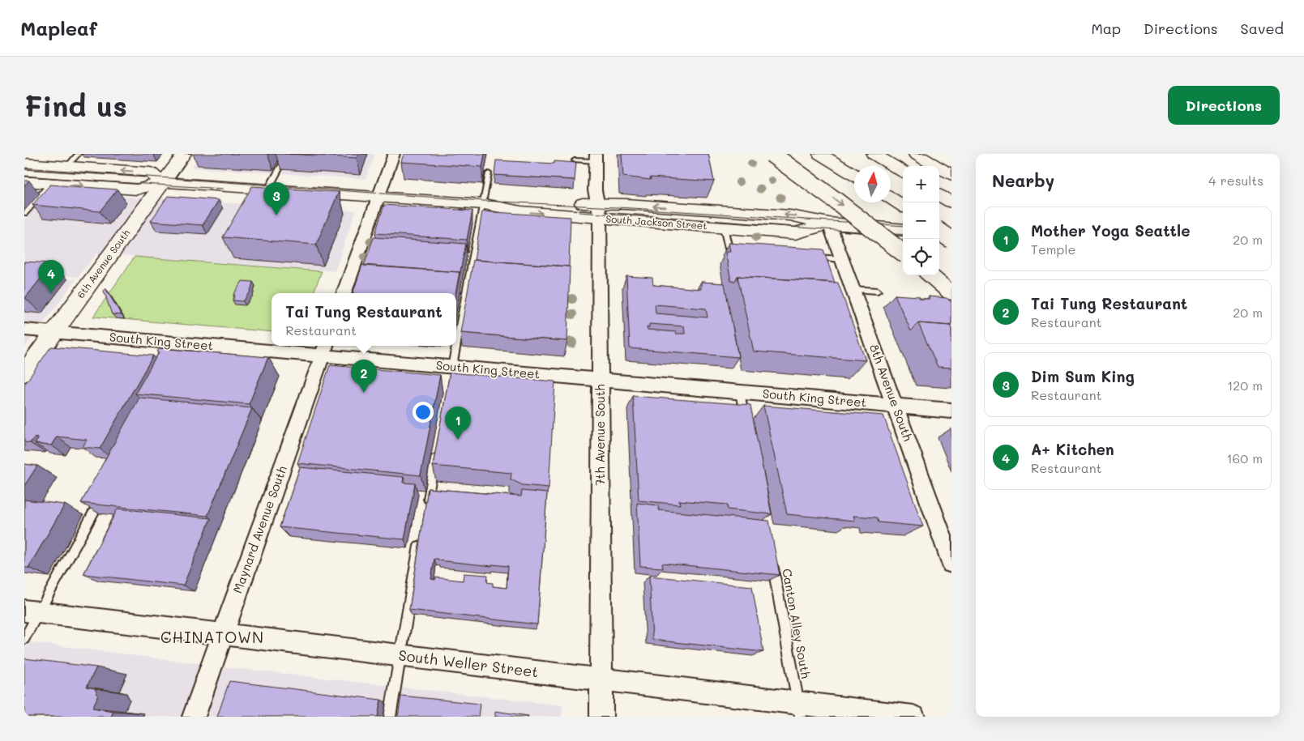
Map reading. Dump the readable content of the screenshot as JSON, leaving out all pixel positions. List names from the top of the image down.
{
  "streets": {
    "main road": ["South Jackson Street", "6th Avenue South"],
    "street": [
      "South King Street",
      "8th Avenue South",
      "7th Avenue South",
      "Maynard Avenue South",
      "South Weller Street"
    ],
    "lane": ["Canton Alley South"]
  },
  "crossings": [
    ["South Jackson Street", "6th Avenue South"],
    ["South Jackson Street", "8th Avenue South"],
    ["South Jackson Street", "7th Avenue South"],
    ["6th Avenue South", "South King Street"],
    ["South King Street", "8th Avenue South"],
    ["South King Street", "7th Avenue South"],
    ["South King Street", "Maynard Avenue South"],
    ["7th Avenue South", "South Weller Street"],
    ["Maynard Avenue South", "South Weller Street"],
    ["Canton Alley South", "South Weller Street"]
  ],
  "districts": ["CHINATOWN"],
  "north": "top",
  "page": {
    "header": "Mapleaf",
    "nav": ["Map", "Directions", "Saved"],
    "buttons": "Directions",
    "title": "Find us",
    "heading": ["Nearby", "4 results"],
    "map_buttons": ["+", "−"],
    "pins": [
      "3",
      "4",
      "2",
      "1"
    ],
    "list": [
      {
        "mark": "1",
        "name": "Mother Yoga Seattle",
        "note": "Temple",
        "value": "20 m"
      },
      {
        "mark": "2",
        "name": "Tai Tung Restaurant",
        "note": "Restaurant",
        "value": "20 m"
      },
      {
        "mark": "3",
        "name": "Dim Sum King",
        "note": "Restaurant",
        "value": "120 m"
      },
      {
        "mark": "4",
        "name": "A+ Kitchen",
        "note": "Restaurant",
        "value": "160 m"
      }
    ],
    "popup": ["Tai Tung Restaurant", "Restaurant"]
  }
}
